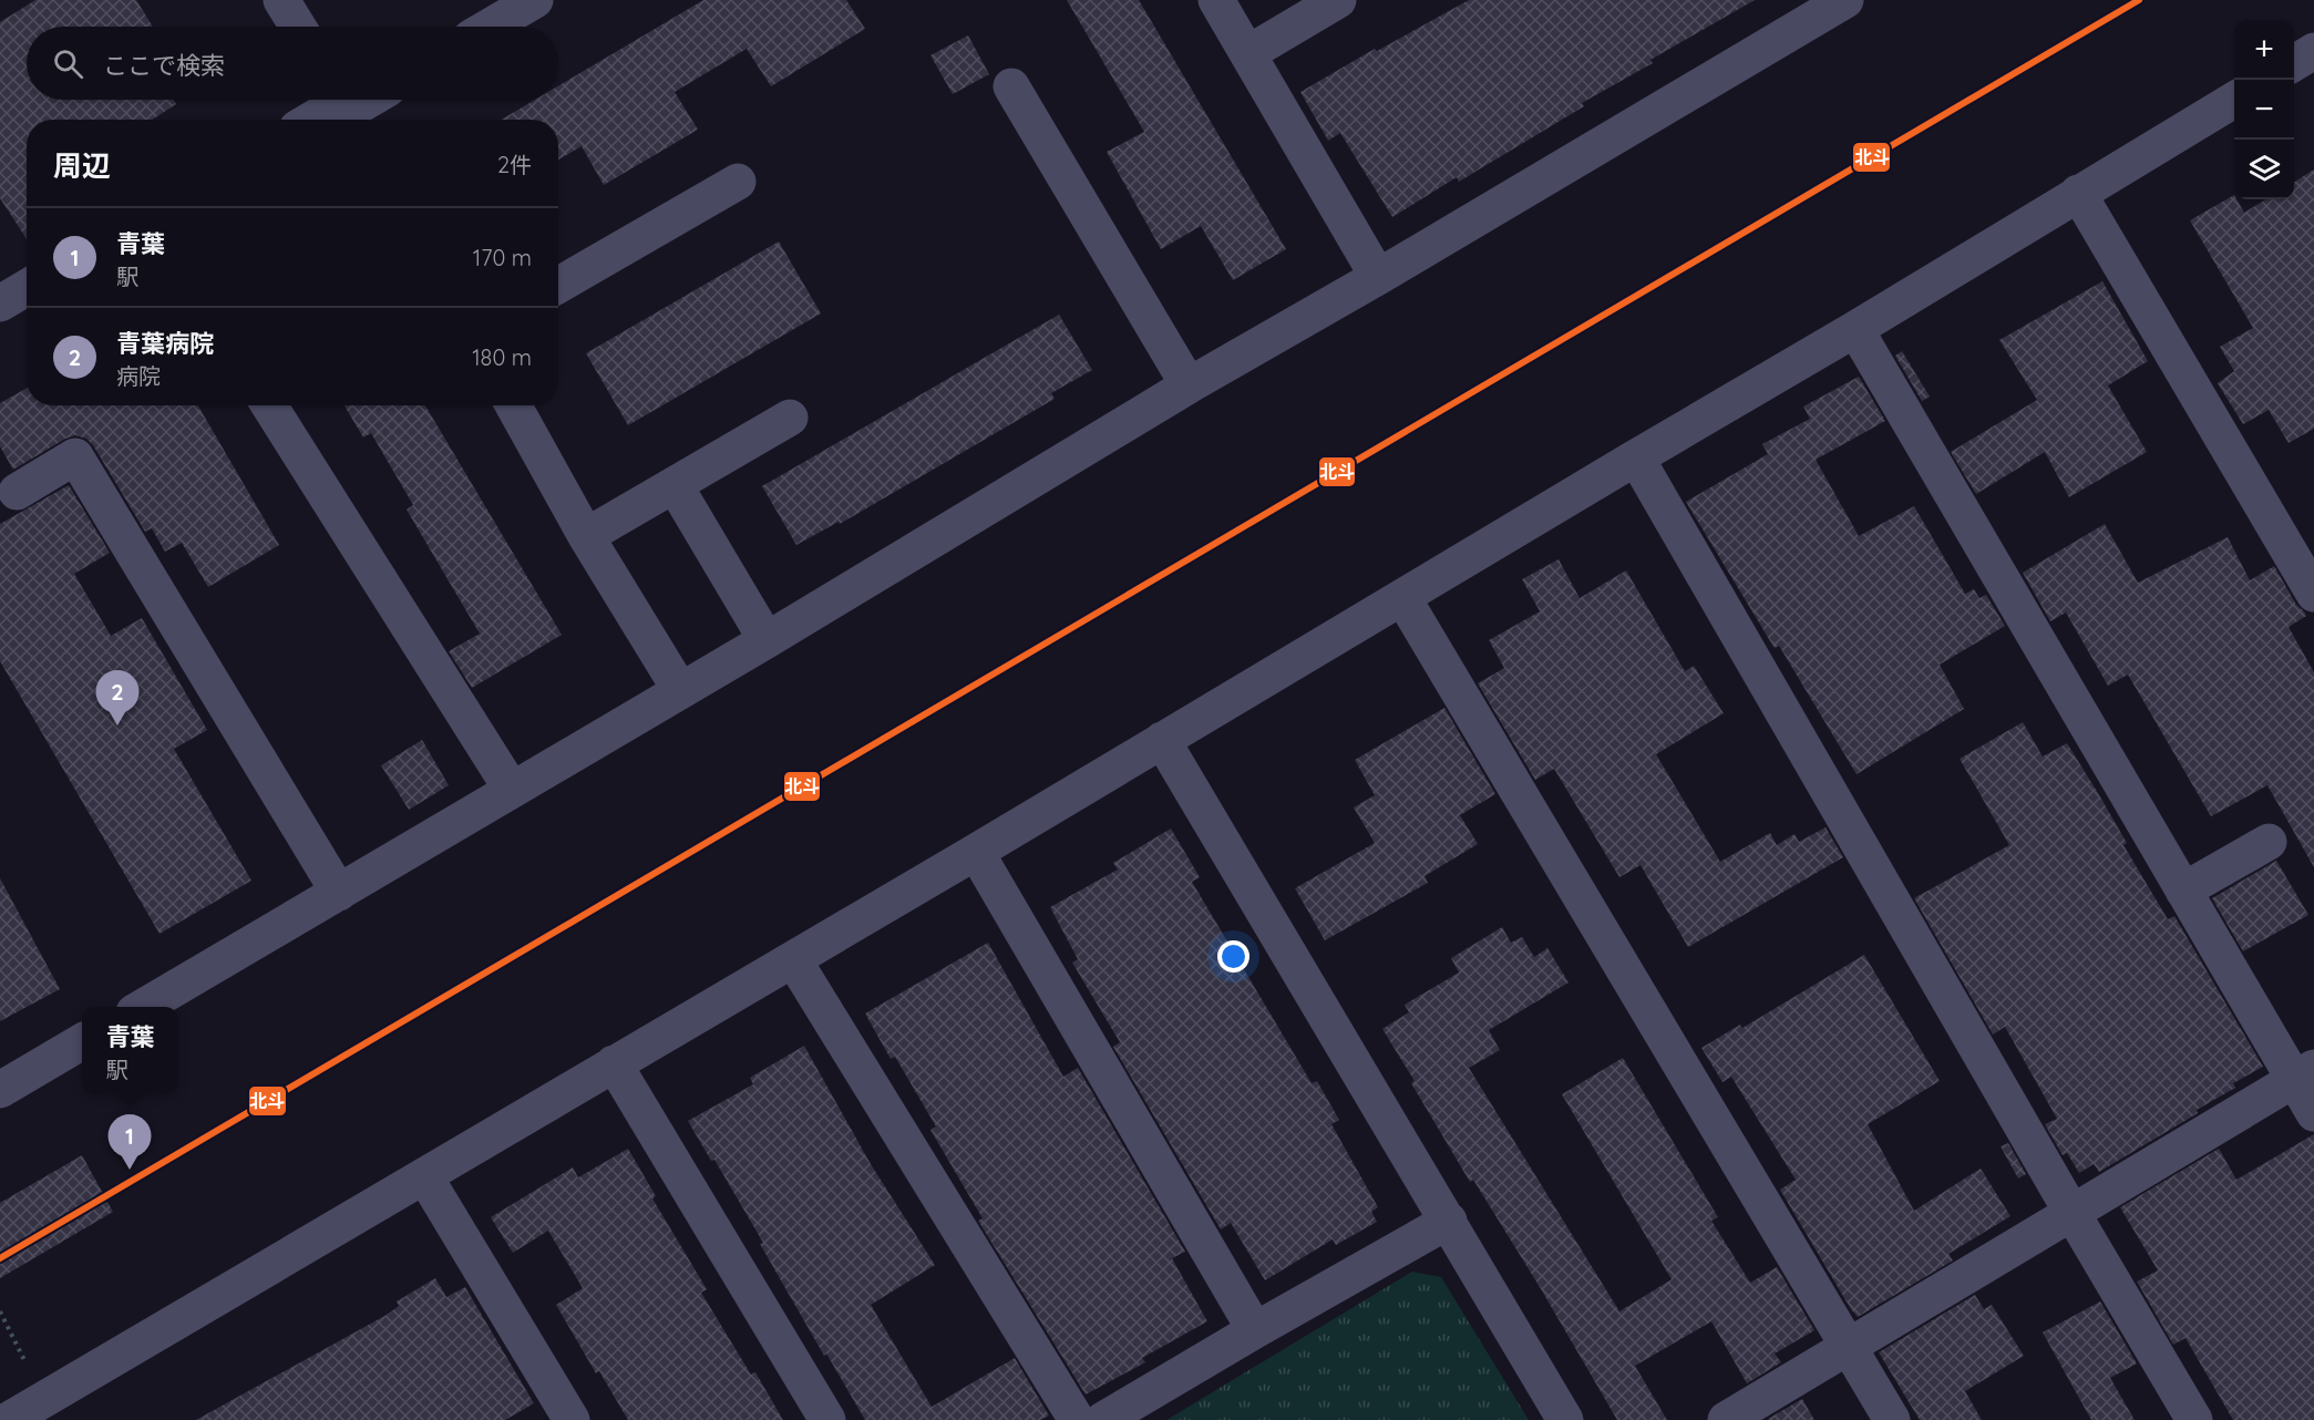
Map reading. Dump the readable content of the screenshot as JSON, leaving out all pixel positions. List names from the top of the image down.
{
  "lines": ["transit line 北斗"],
  "page": {
    "map_buttons": ["+", "−"],
    "search": "ここで検索",
    "heading": ["周辺", "2件"],
    "list": [
      {
        "mark": "1",
        "name": "青葉",
        "note": "駅",
        "value": "170 m"
      },
      {
        "mark": "2",
        "name": "青葉病院",
        "note": "病院",
        "value": "180 m"
      }
    ],
    "pins": ["2", "1"],
    "popup": ["青葉", "駅"]
  }
}
